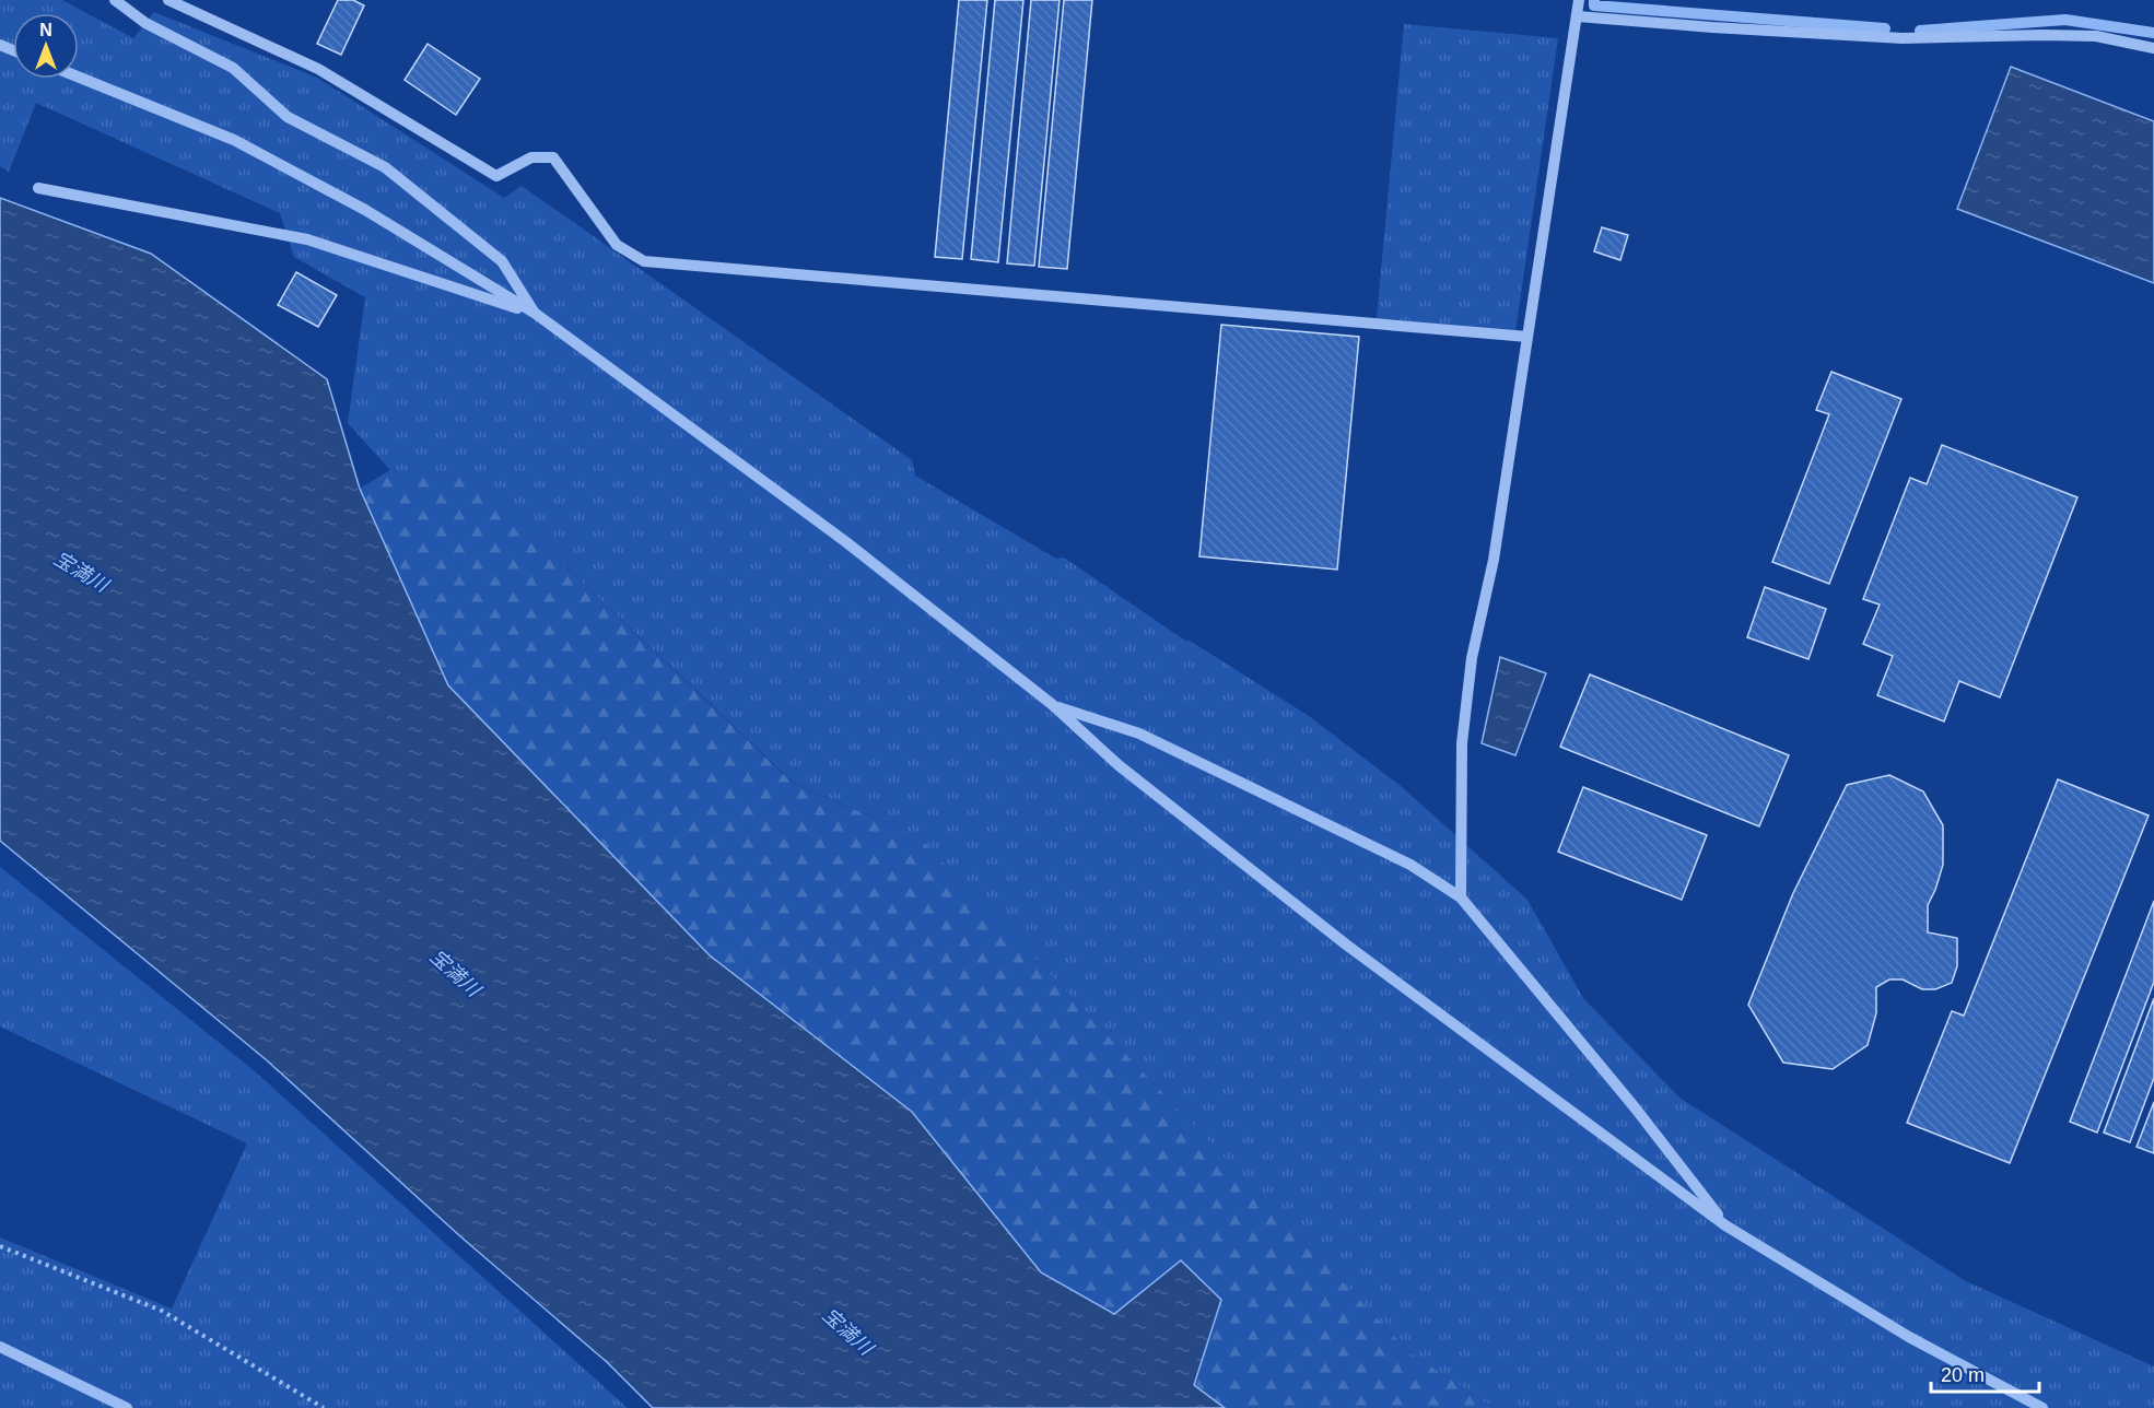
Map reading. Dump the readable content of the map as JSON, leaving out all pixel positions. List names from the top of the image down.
{
  "water": ["宝満川"],
  "scale_bar": "20 m",
  "north": "top"
}
